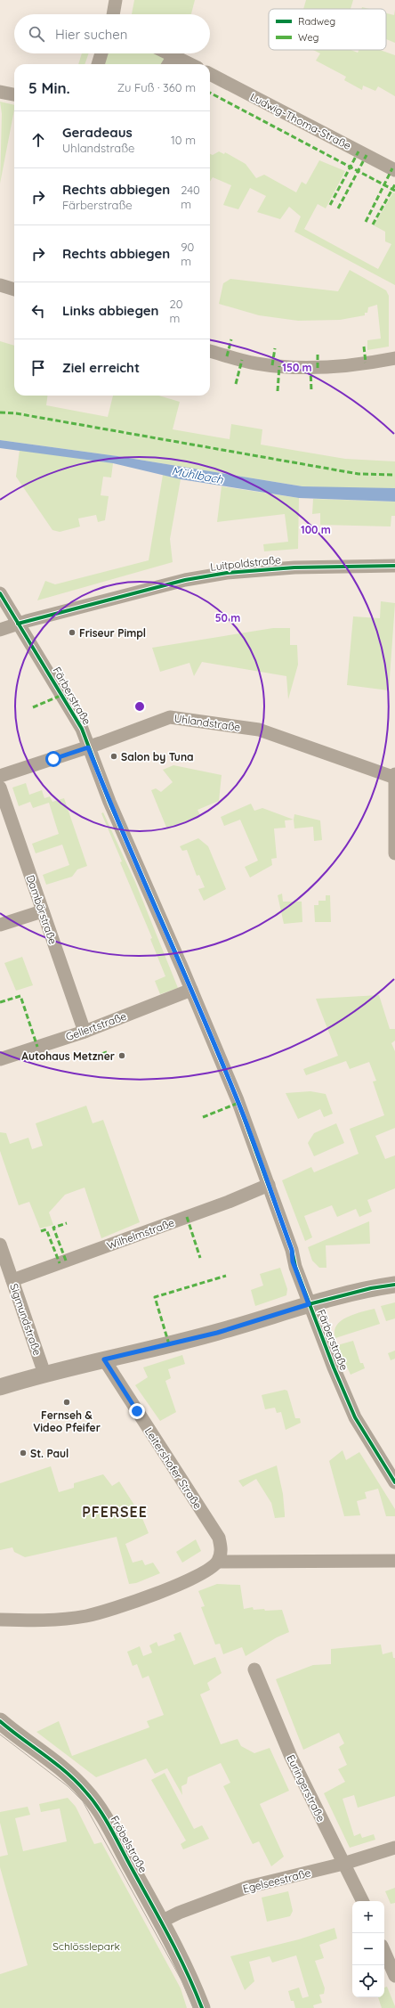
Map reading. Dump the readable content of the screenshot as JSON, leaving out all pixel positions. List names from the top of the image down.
{
  "streets": {
    "street": [
      "Ludwig-Thoma-Straße",
      "Luitpoldstraße",
      "Färberstraße",
      "Uhlandstraße",
      "Dambörstraße",
      "Gellertstraße",
      "Wilhelmstraße",
      "Sigmundstraße",
      "Leitershofer Straße",
      "Euringerstraße",
      "Fröbelstraße",
      "Egelseestraße"
    ]
  },
  "crossings": [
    ["Luitpoldstraße", "Färberstraße"],
    ["Färberstraße", "Uhlandstraße"],
    ["Färberstraße", "Gellertstraße"],
    ["Färberstraße", "Wilhelmstraße"],
    ["Dambörstraße", "Gellertstraße"],
    ["Wilhelmstraße", "Sigmundstraße"],
    ["Euringerstraße", "Egelseestraße"],
    ["Fröbelstraße", "Egelseestraße"]
  ],
  "districts": ["PFERSEE"],
  "water": ["Mühlbach"],
  "parks": ["Schlösslepark"],
  "places": [
    "Friseur Pimpl",
    "Salon by Tuna",
    "Autohaus Metzner",
    "Fernseh & Video Pfeifer",
    "St. Paul"
  ],
  "legend": ["Radweg", "Weg"],
  "page": {
    "search": "Hier suchen",
    "heading": ["5 Min.", "Zu Fuß · 360 m"],
    "list": [
      ["Geradeaus", "Uhlandstraße", "10 m"],
      ["Rechts abbiegen", "Färberstraße", "240 m"],
      ["Rechts abbiegen", "90 m"],
      ["Links abbiegen", "20 m"],
      "Ziel erreicht"
    ],
    "map_buttons": ["+", "−"]
  },
  "rings": ["150 m", "100 m", "50 m"]
}
